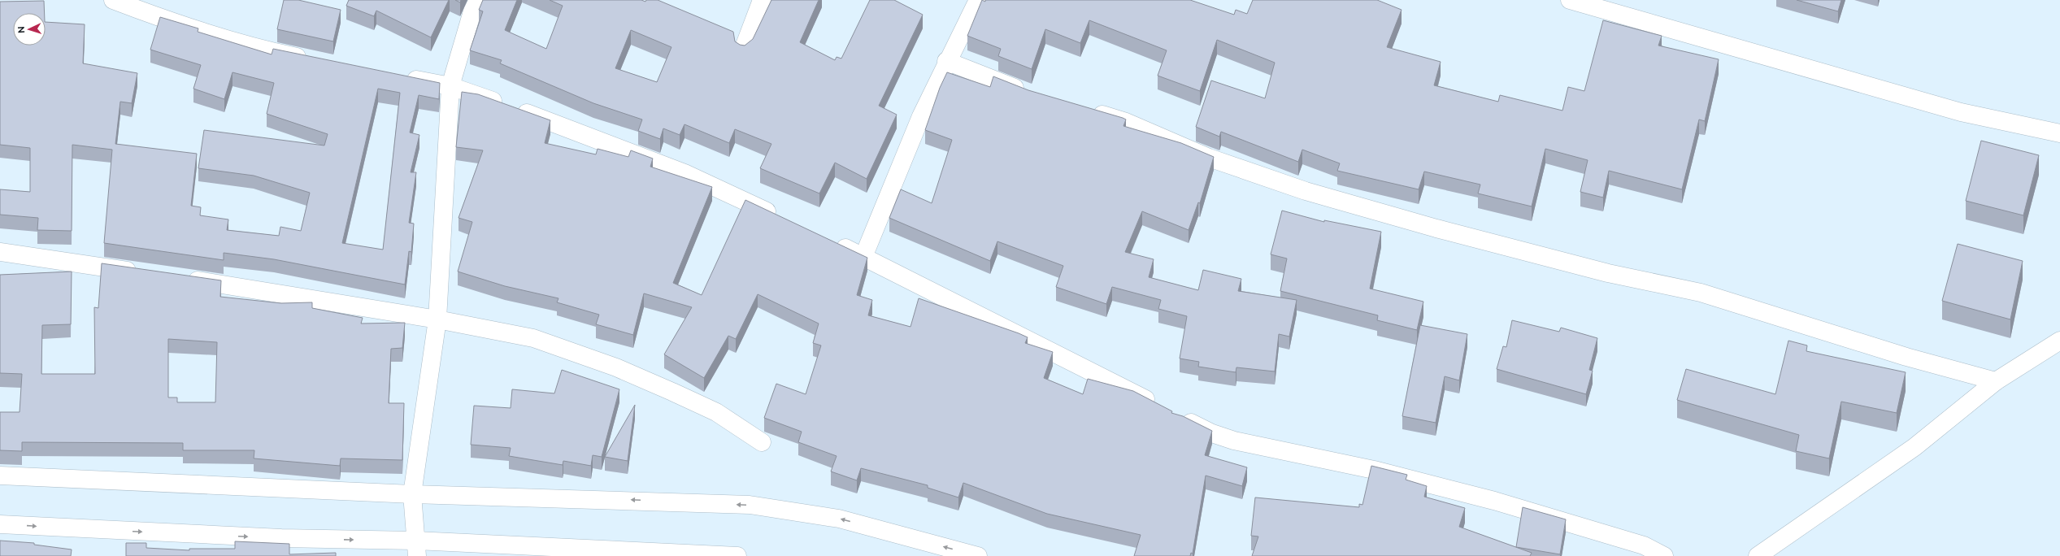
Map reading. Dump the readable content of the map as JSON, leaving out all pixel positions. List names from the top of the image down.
{
  "north": "left"
}
